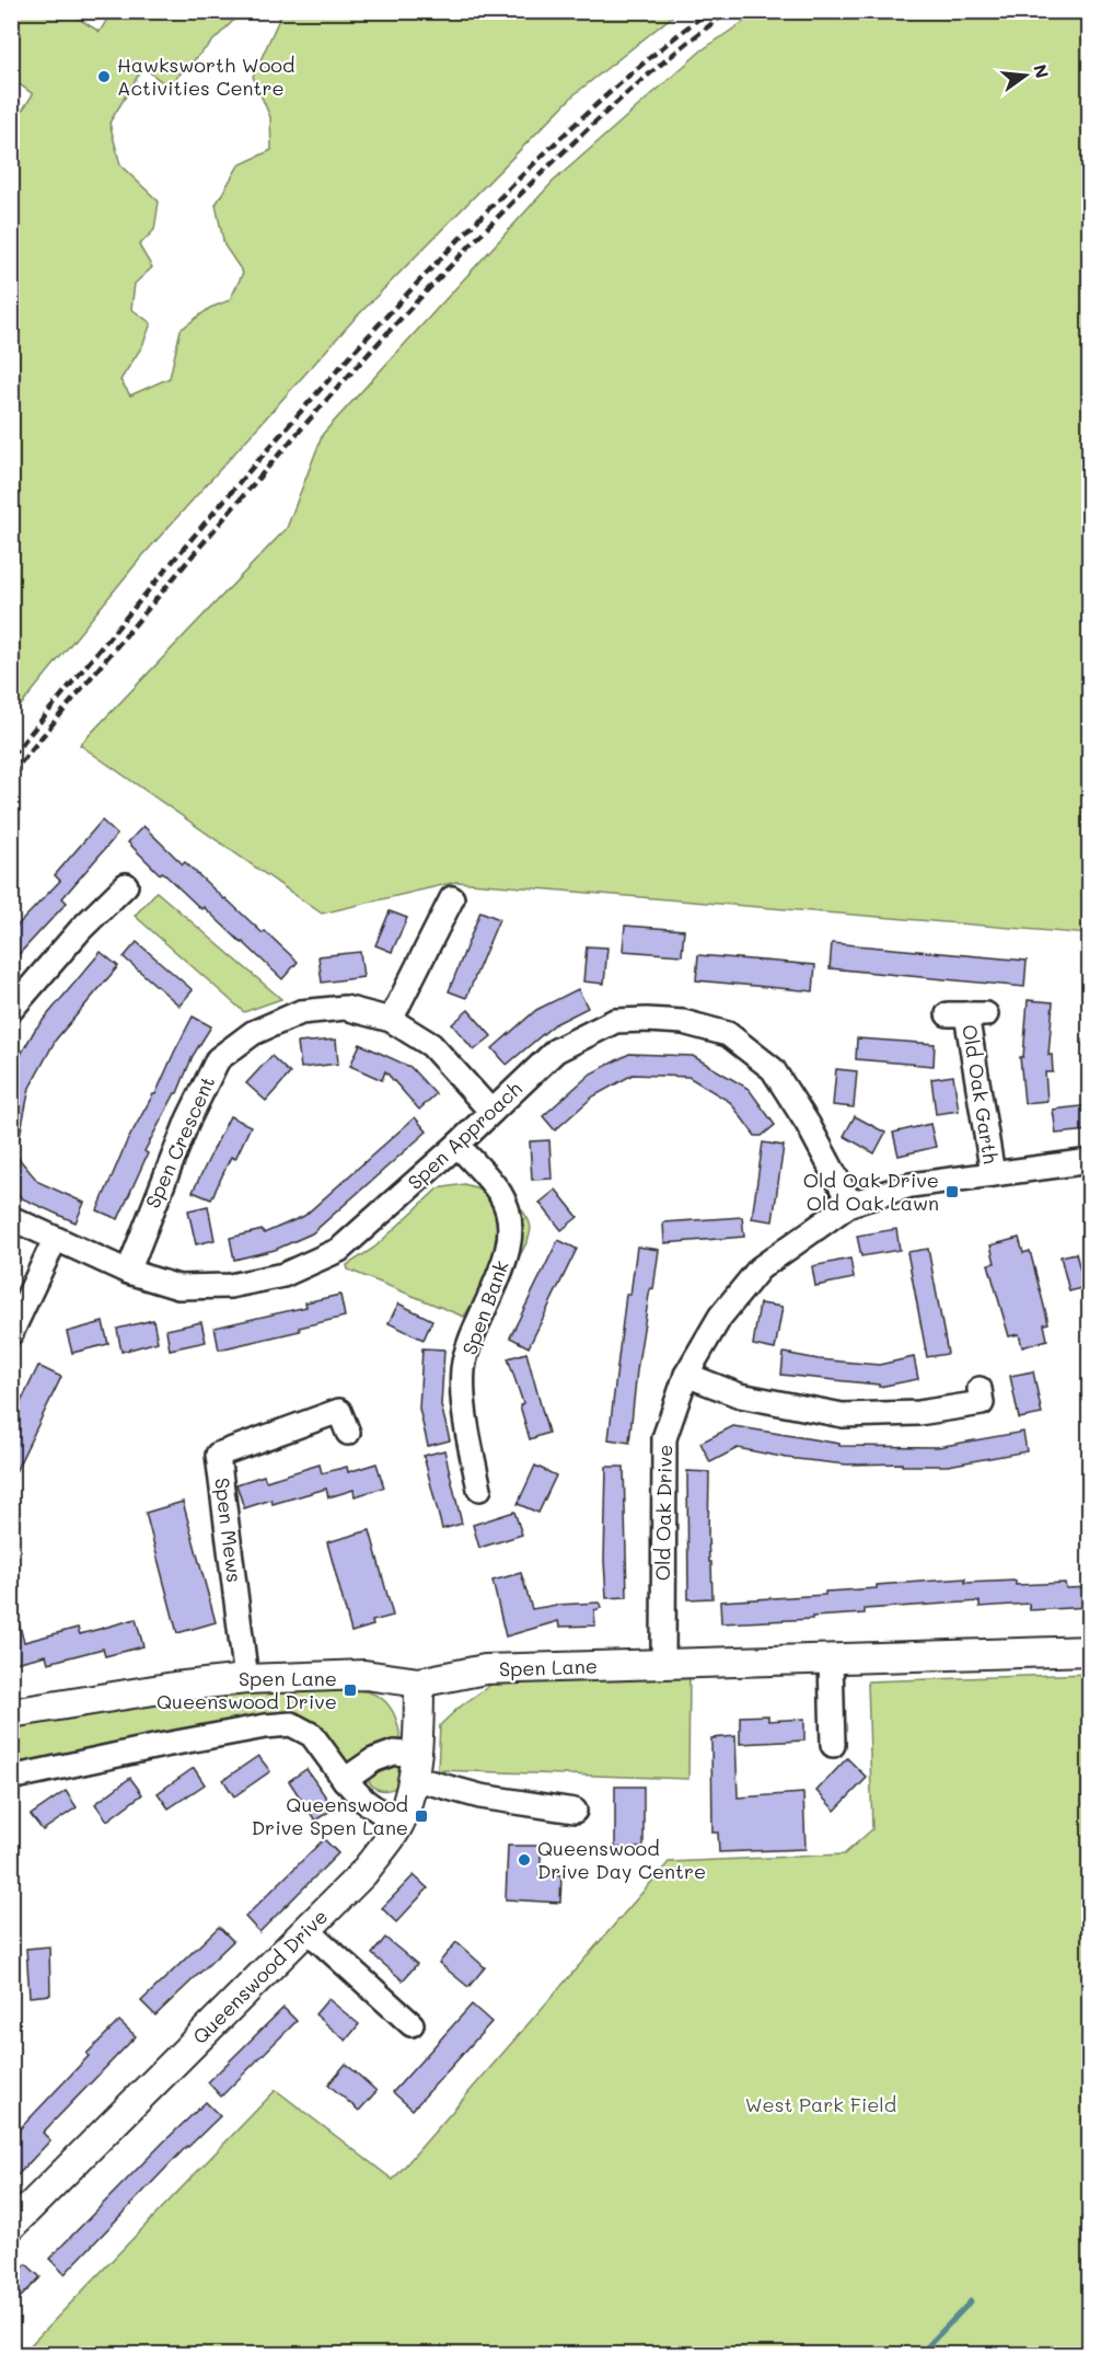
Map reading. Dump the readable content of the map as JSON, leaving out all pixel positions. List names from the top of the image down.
{
  "streets": {
    "street": [
      "Old Oak Garth",
      "Spen Approach",
      "Spen Crescent",
      "Spen Bank",
      "Old Oak Drive",
      "Spen Mews",
      "Spen Lane",
      "Queenswood Drive"
    ]
  },
  "crossings": [
    ["Old Oak Garth", "Old Oak Drive"],
    ["Spen Approach", "Spen Crescent"],
    ["Spen Approach", "Spen Bank"],
    ["Spen Approach", "Old Oak Drive"],
    ["Old Oak Drive", "Spen Lane"],
    ["Spen Mews", "Spen Lane"],
    ["Spen Lane", "Queenswood Drive"]
  ],
  "parks": ["West Park Field"],
  "places": {
    "other": ["Hawksworth Wood Activities Centre", "Queenswood Drive Day Centre"],
    "transit": ["Old Oak Drive Old Oak Lawn", "Spen Lane Queenswood Drive", "Queenswood Drive Spen Lane"]
  },
  "north": "right"
}
